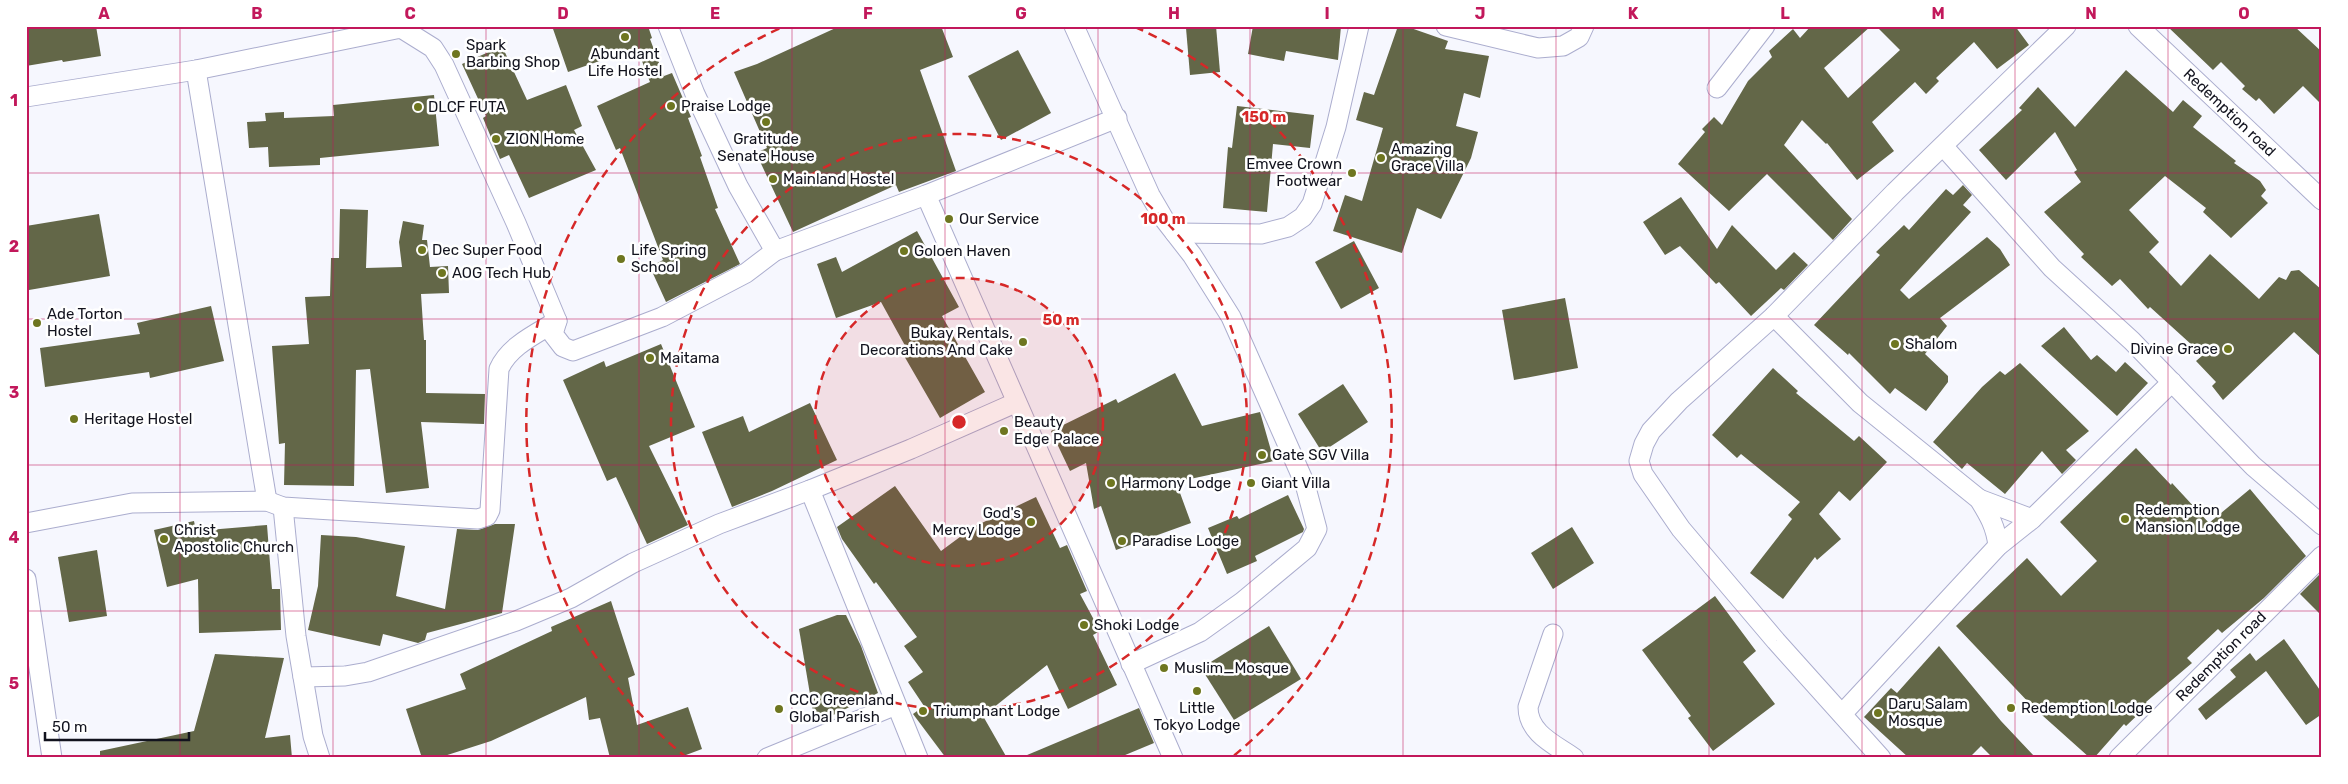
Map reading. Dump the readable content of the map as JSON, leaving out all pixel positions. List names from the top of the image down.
{
  "streets": {
    "street": ["Redemption road"]
  },
  "places": [
    "Abundant Life Hostel",
    "Spark Barbing Shop",
    "Praise Lodge",
    "DLCF FUTA",
    "Gratitude Senate House",
    "ZION Home",
    "Amazing Grace Villa",
    "Emvee Crown Footwear",
    "Mainland Hostel",
    "Our Service",
    "Dec Super Food",
    "Goloen Haven",
    "Life Spring School",
    "AOG Tech Hub",
    "Ade Torton Hostel",
    "Bukay Rentals, Decorations And Cake",
    "Shalom",
    "Divine Grace",
    "Maitama",
    "Heritage Hostel",
    "Beauty Edge Palace",
    "Gate SGV Villa",
    "Harmony Lodge",
    "Giant Villa",
    "Redemption Mansion Lodge",
    "God's Mercy Lodge",
    "Christ Apostolic Church",
    "Paradise Lodge",
    "Shoki Lodge",
    "Muslim_Mosque",
    "Little Tokyo Lodge",
    "Redemption Lodge",
    "CCC Greenland Global Parish",
    "Triumphant Lodge",
    "Daru Salam Mosque"
  ],
  "scale_bar": "50 m",
  "grid": {
    "columns": [
      "A",
      "B",
      "C",
      "D",
      "E",
      "F",
      "G",
      "H",
      "I",
      "J",
      "K",
      "L",
      "M",
      "N",
      "O"
    ],
    "rows": [
      "1",
      "2",
      "3",
      "4",
      "5"
    ]
  },
  "rings": ["150 m", "100 m", "50 m"]
}
